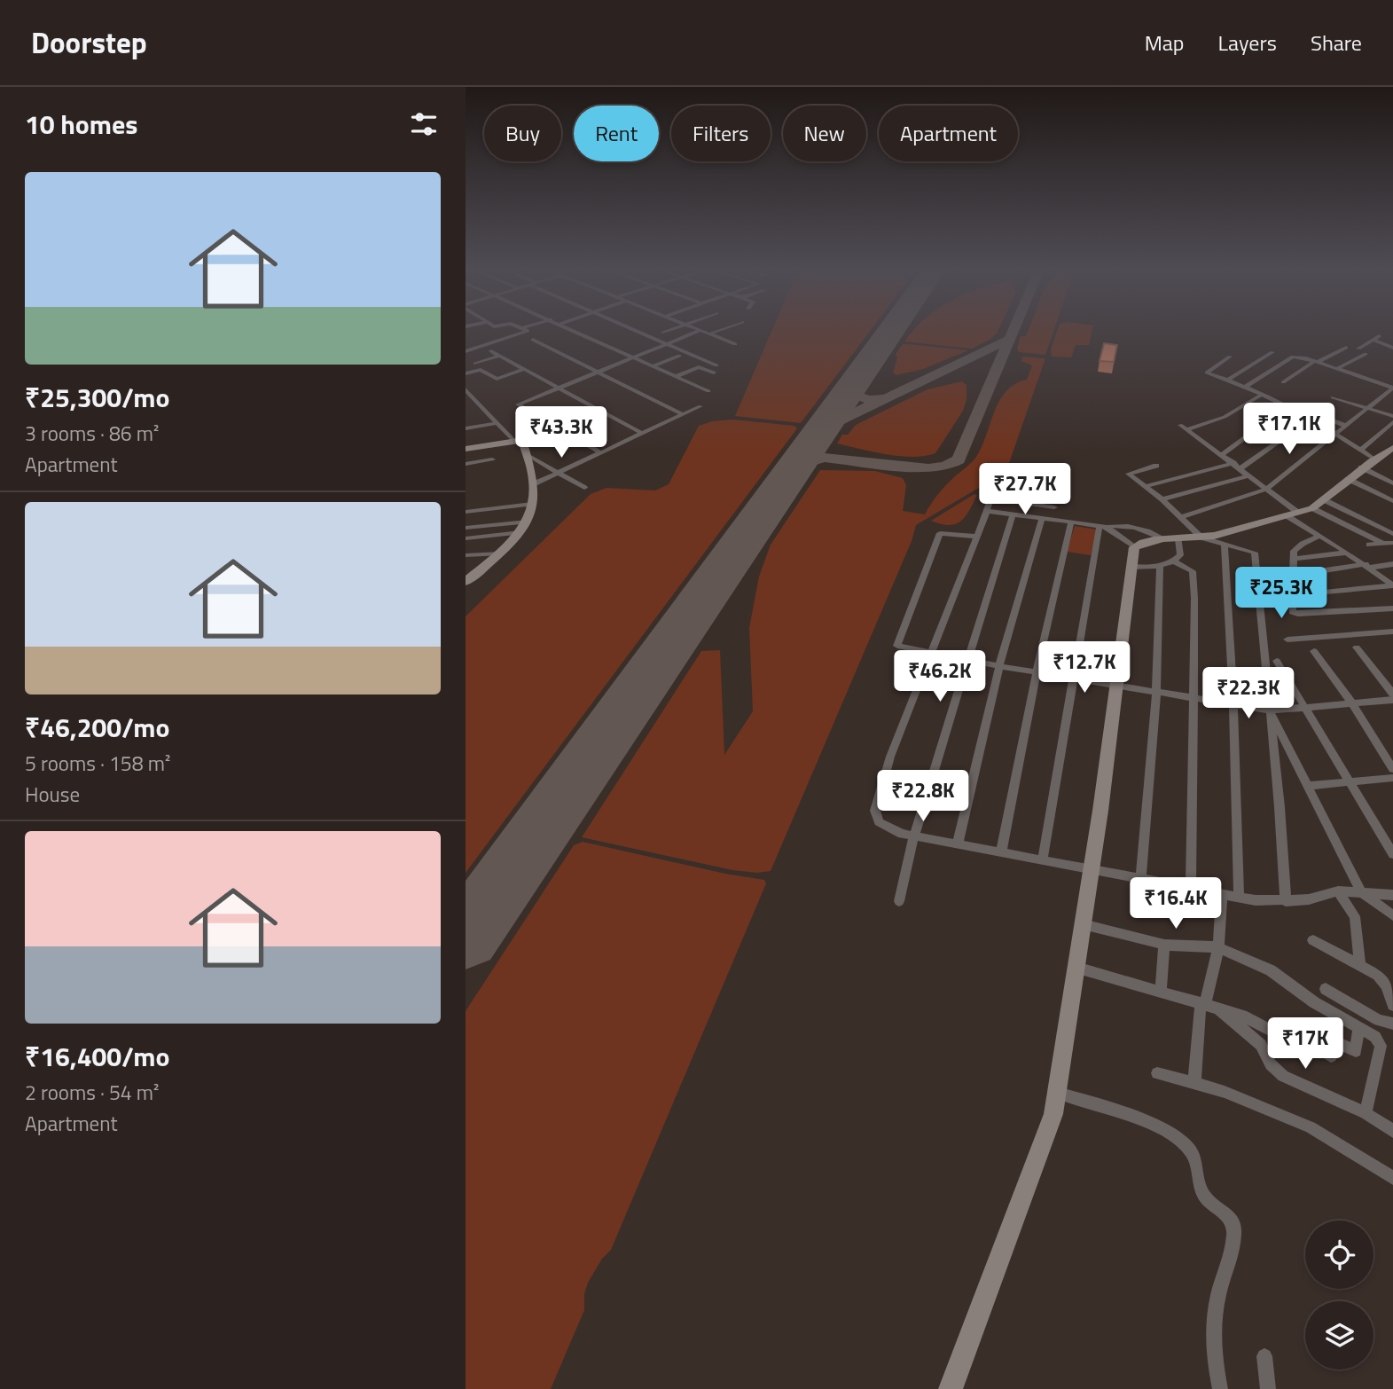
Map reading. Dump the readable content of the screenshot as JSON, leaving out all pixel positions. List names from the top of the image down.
{
  "page": {
    "header": "Doorstep",
    "nav": ["Map", "Layers", "Share"],
    "heading": "10 homes",
    "chip": [
      "Buy",
      "Rent",
      "Filters",
      "New",
      "Apartment"
    ],
    "list": [
      {
        "name": "₹25,300/mo",
        "note": "3 rooms · 86 m² · Apartment"
      },
      {
        "name": "₹46,200/mo",
        "note": "5 rooms · 158 m² · House"
      },
      {
        "name": "₹16,400/mo",
        "note": "2 rooms · 54 m² · Apartment"
      }
    ],
    "price": [
      "₹17.1K",
      "₹43.3K",
      "₹27.7K",
      "₹25.3K",
      "₹12.7K",
      "₹46.2K",
      "₹22.3K",
      "₹22.8K",
      "₹16.4K",
      "₹17K"
    ]
  }
}
